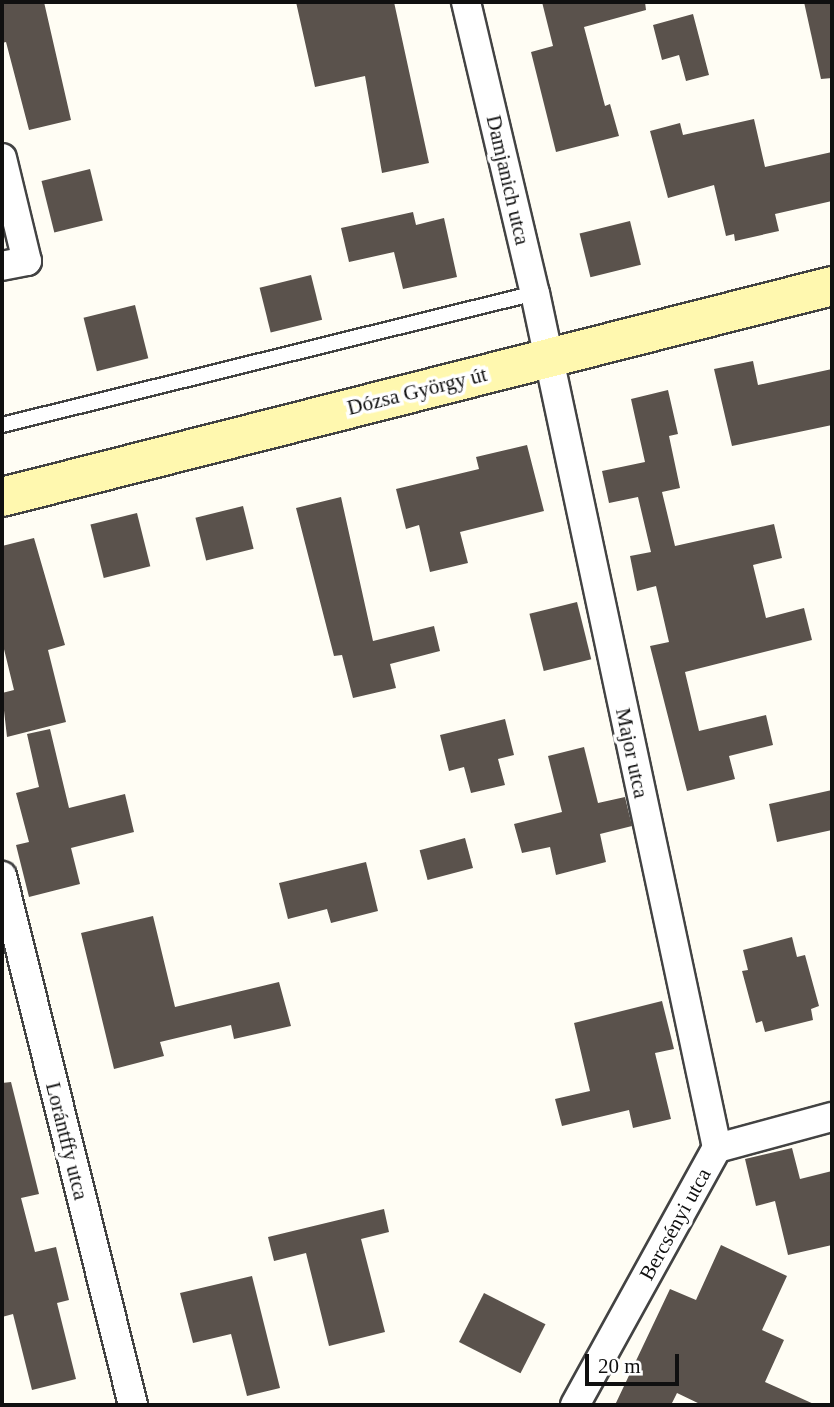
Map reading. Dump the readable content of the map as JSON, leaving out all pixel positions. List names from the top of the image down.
{
  "streets": {
    "main road": ["Dózsa György út"],
    "street": [
      "Damjanich utca",
      "Major utca",
      "Lorántffy utca",
      "Bercsényi utca"
    ]
  },
  "crossings": [
    ["Damjanich utca", "Dózsa György út"],
    ["Damjanich utca", "Major utca"],
    ["Dózsa György út", "Major utca"],
    ["Major utca", "Bercsényi utca"]
  ],
  "scale_bar": "20 m"
}
